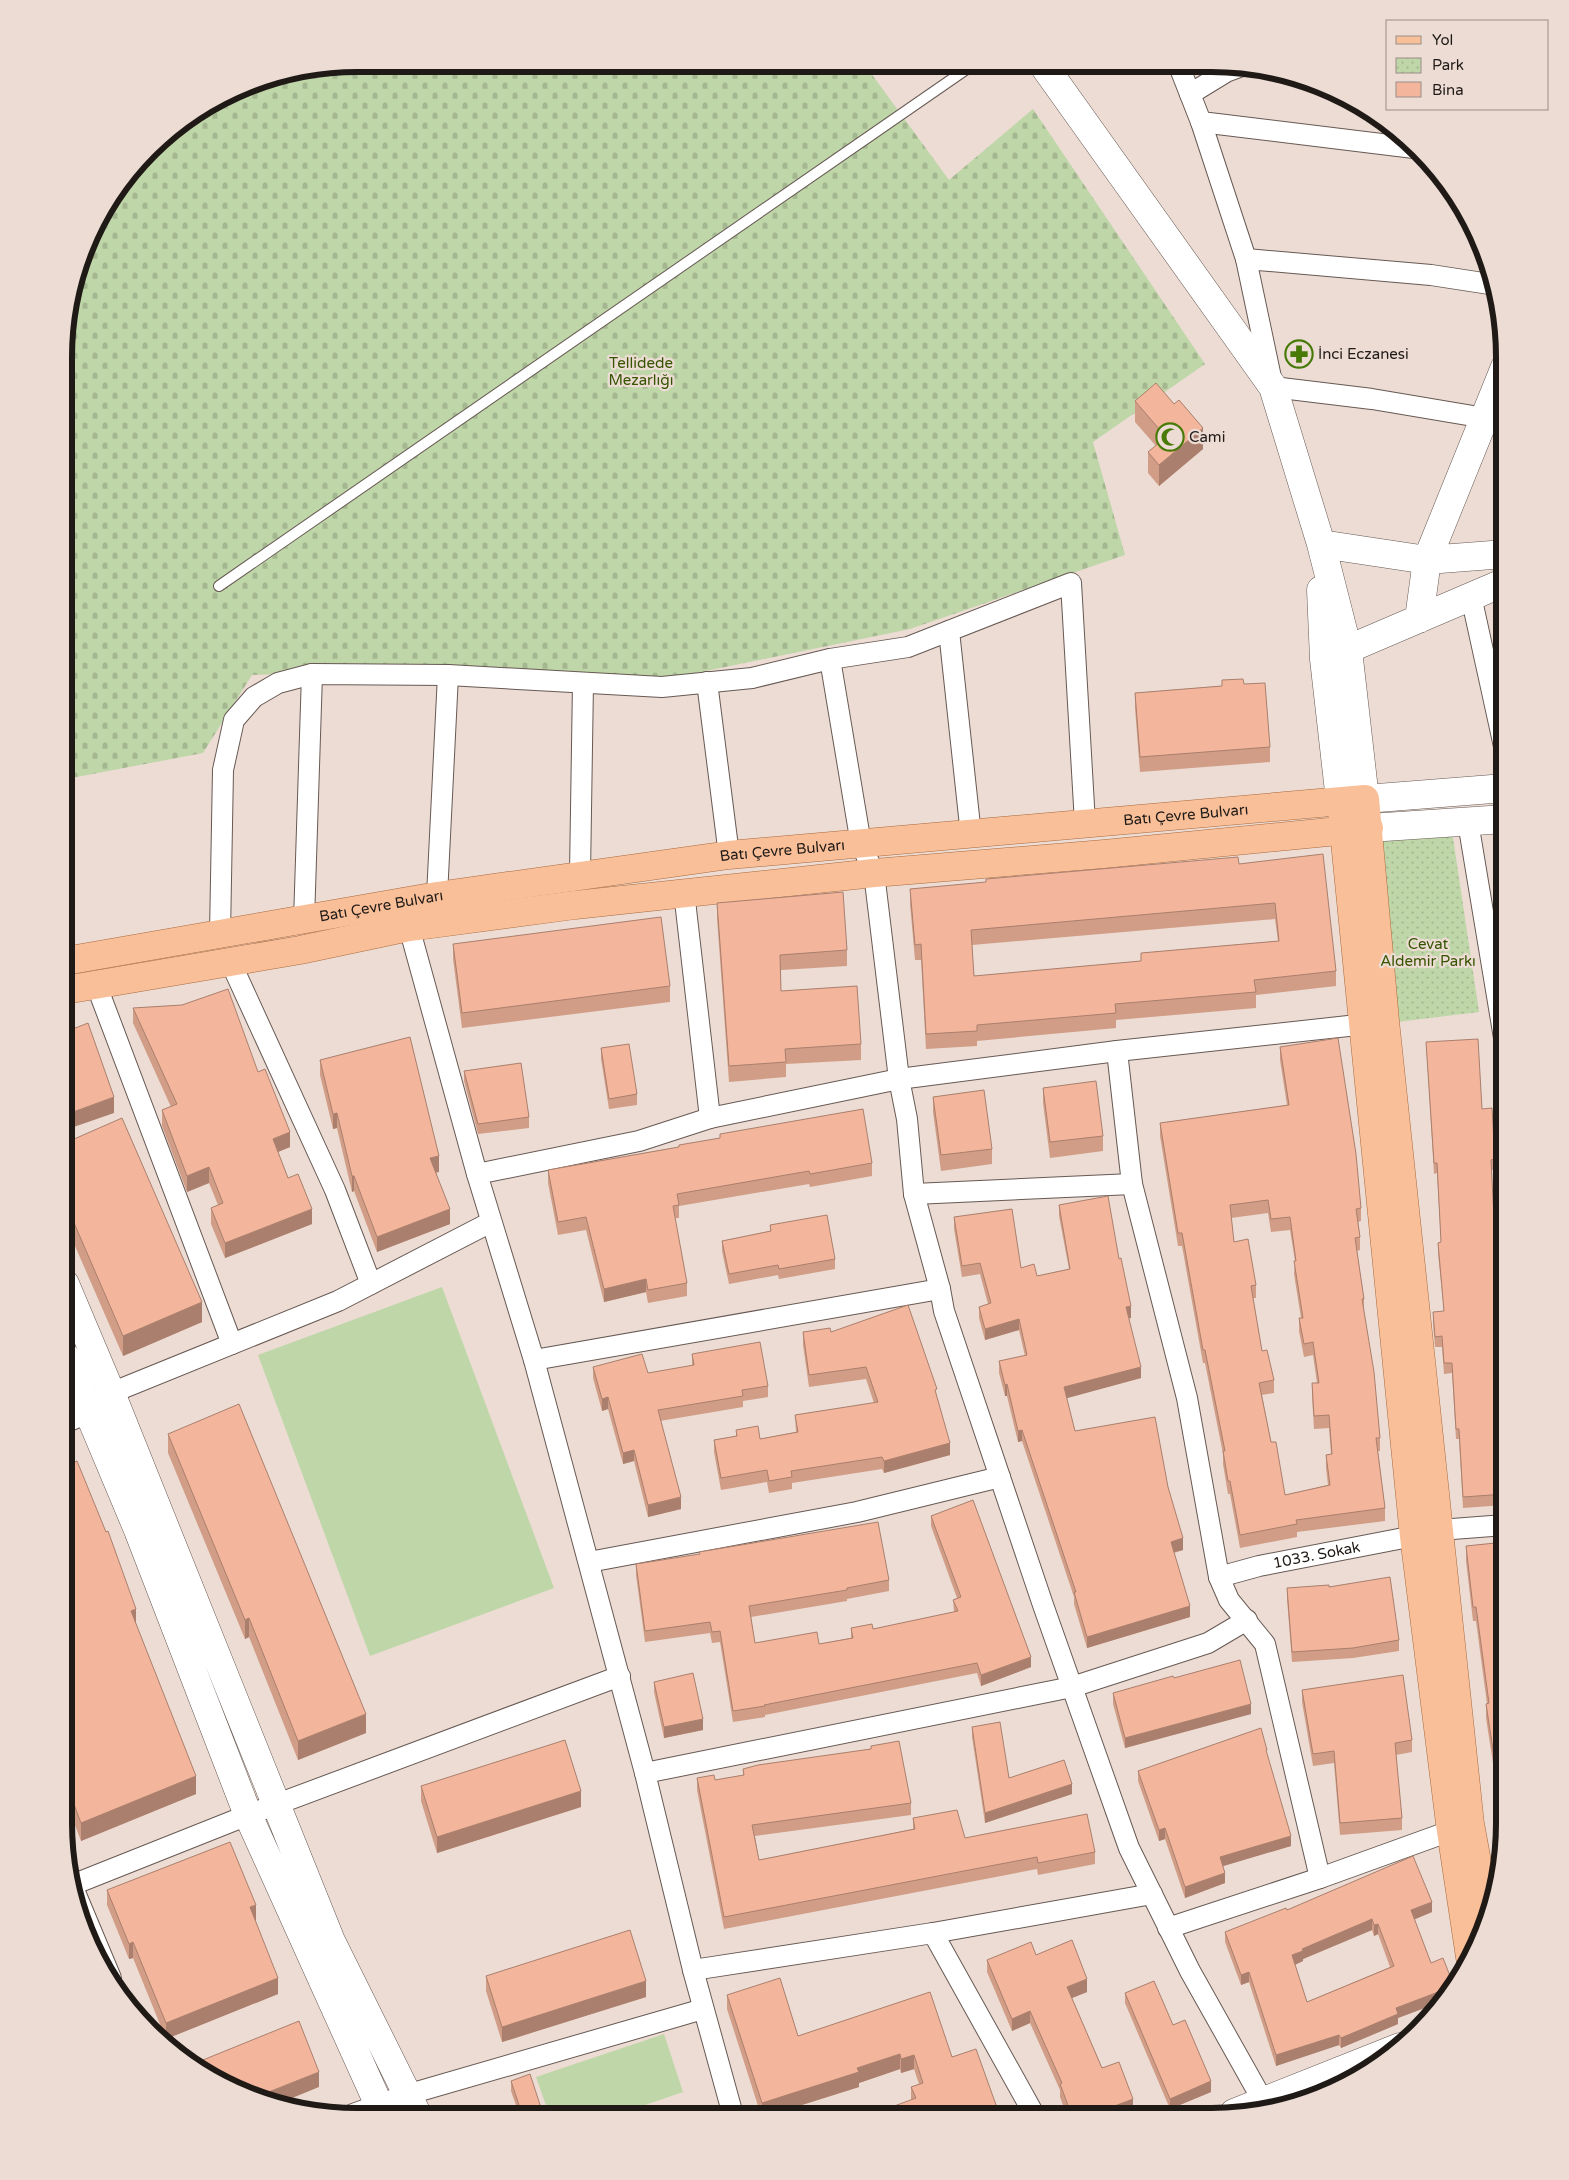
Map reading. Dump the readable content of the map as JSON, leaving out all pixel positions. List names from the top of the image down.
{
  "streets": {
    "main road": ["Batı Çevre Bulvarı"],
    "street": ["1033. Sokak"]
  },
  "parks": ["Tellidede Mezarlığı", "Cevat Aldemir Parkı"],
  "places": {
    "pharmacy": ["İnci Eczanesi"],
    "mosque": ["Cami"]
  },
  "legend": ["Yol", "Park", "Bina"]
}
